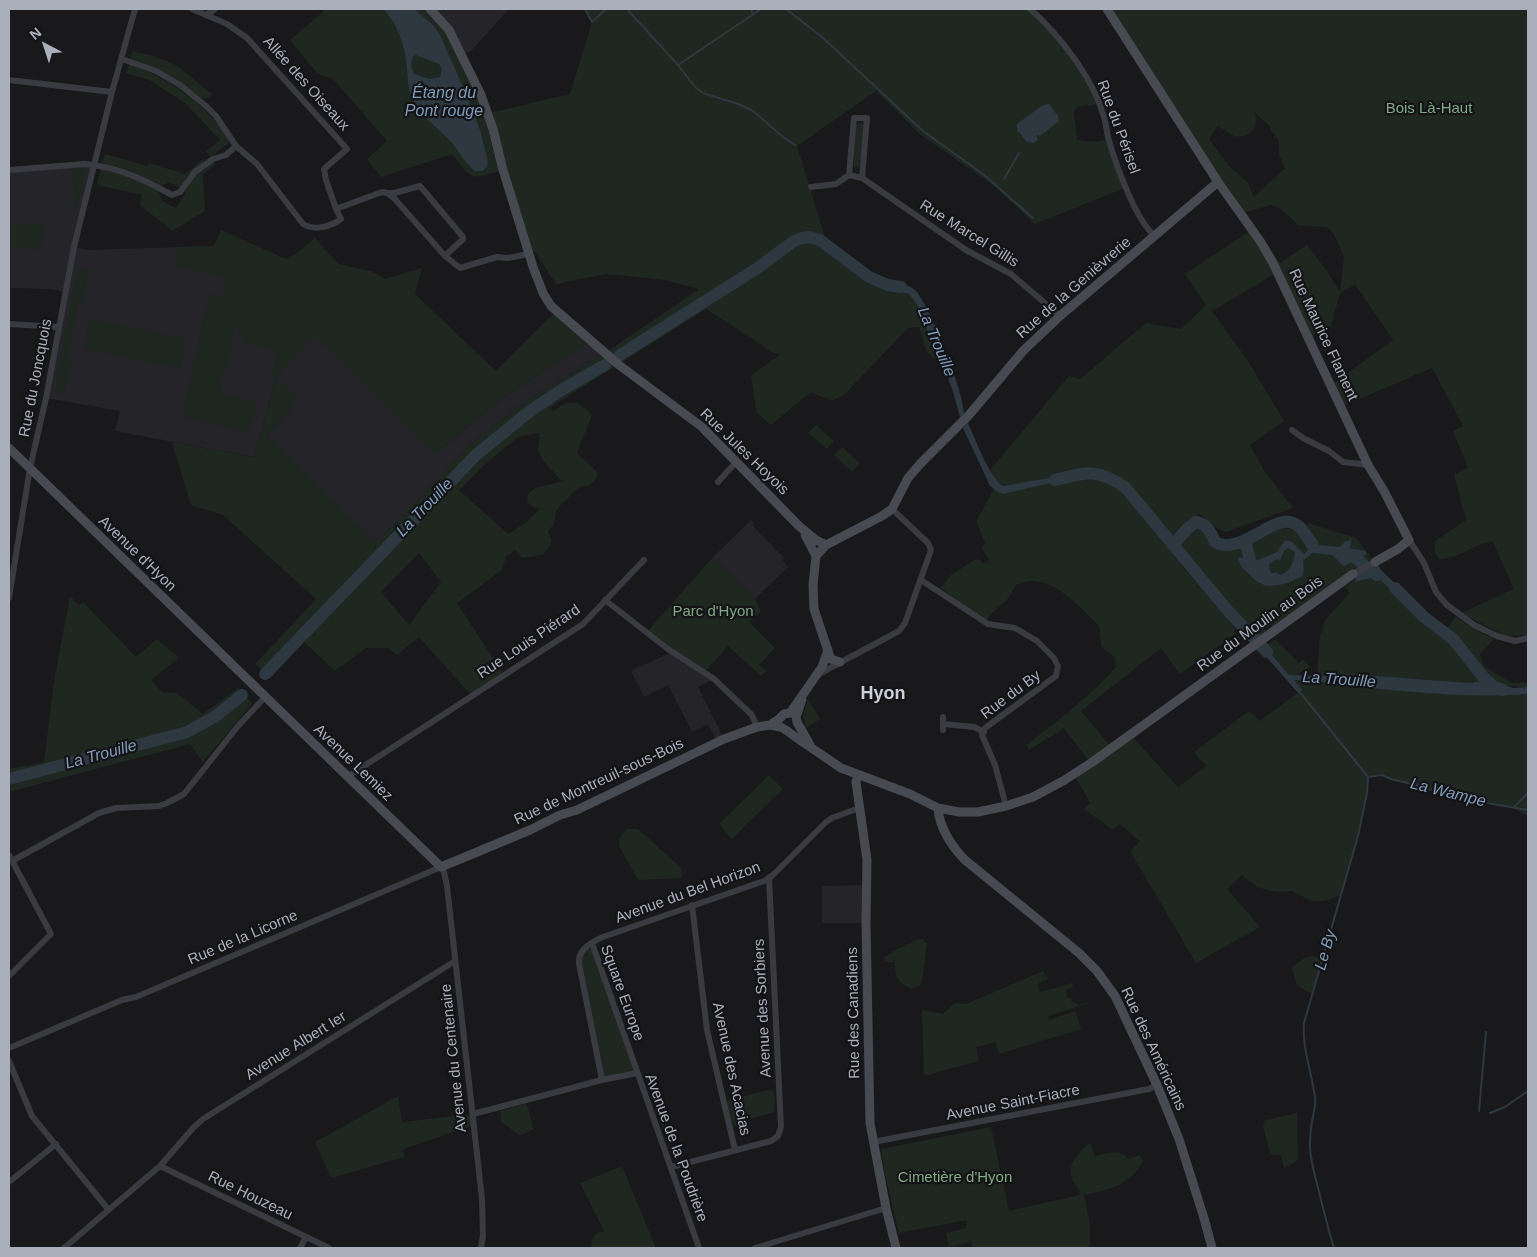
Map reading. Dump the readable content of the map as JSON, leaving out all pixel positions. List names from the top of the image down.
{
  "streets": {
    "street": [
      "Allée des Oiseaux",
      "Rue du Périsel",
      "Rue Marcel Gillis",
      "Rue de la Genièvrerie",
      "Rue Maurice Flament",
      "Rue du Joncquois",
      "Rue Jules Hoyois",
      "Avenue d'Hyon",
      "Rue du Moulin au Bois",
      "Rue Louis Piérard",
      "Rue du By",
      "Avenue Lemiez",
      "Rue de Montreuil-sous-Bois",
      "Avenue du Bel Horizon",
      "Rue de la Licorne",
      "Square Europe",
      "Avenue des Sorbiers",
      "Rue des Canadiens",
      "Avenue Albert Ier",
      "Rue des Américains",
      "Avenue du Centenaire",
      "Avenue des Acacias",
      "Avenue Saint-Fiacre",
      "Avenue de la Poudrière",
      "Rue Houzeau"
    ]
  },
  "crossings": [
    ["Rue du Périsel", "Rue de la Genièvrerie"],
    ["Rue Marcel Gillis", "Rue de la Genièvrerie"],
    ["Rue de la Genièvrerie", "Rue Maurice Flament"],
    ["Rue Maurice Flament", "Rue du Moulin au Bois"],
    ["Rue du Joncquois", "Avenue d'Hyon"],
    ["Avenue d'Hyon", "Avenue Lemiez"],
    ["Rue du Moulin au Bois", "Rue du By"],
    ["Rue du Moulin au Bois", "Rue de Montreuil-sous-Bois"],
    ["Rue du Moulin au Bois", "Rue des Canadiens"],
    ["Rue du Moulin au Bois", "Rue des Américains"],
    ["Rue Louis Piérard", "Avenue Lemiez"],
    ["Avenue Lemiez", "Rue de Montreuil-sous-Bois"],
    ["Avenue Lemiez", "Rue de la Licorne"],
    ["Avenue Lemiez", "Avenue du Centenaire"],
    ["Rue de Montreuil-sous-Bois", "Rue de la Licorne"],
    ["Rue de Montreuil-sous-Bois", "Avenue du Centenaire"],
    ["Avenue du Bel Horizon", "Square Europe"],
    ["Avenue du Bel Horizon", "Avenue des Sorbiers"],
    ["Avenue du Bel Horizon", "Rue des Canadiens"],
    ["Avenue du Bel Horizon", "Avenue des Acacias"],
    ["Rue de la Licorne", "Avenue du Centenaire"],
    ["Square Europe", "Avenue de la Poudrière"],
    ["Avenue des Sorbiers", "Avenue des Acacias"],
    ["Rue des Canadiens", "Avenue Saint-Fiacre"],
    ["Avenue Albert Ier", "Avenue du Centenaire"],
    ["Avenue Albert Ier", "Rue Houzeau"],
    ["Rue des Américains", "Avenue Saint-Fiacre"],
    ["Avenue du Centenaire", "Avenue de la Poudrière"]
  ],
  "districts": ["Hyon"],
  "water": [
    "Étang du Pont rouge",
    "La Trouille",
    "La Wampe",
    "Le By"
  ],
  "parks": ["Bois Là-Haut", "Parc d'Hyon", "Cimetière d'Hyon"],
  "north": "top left"
}
